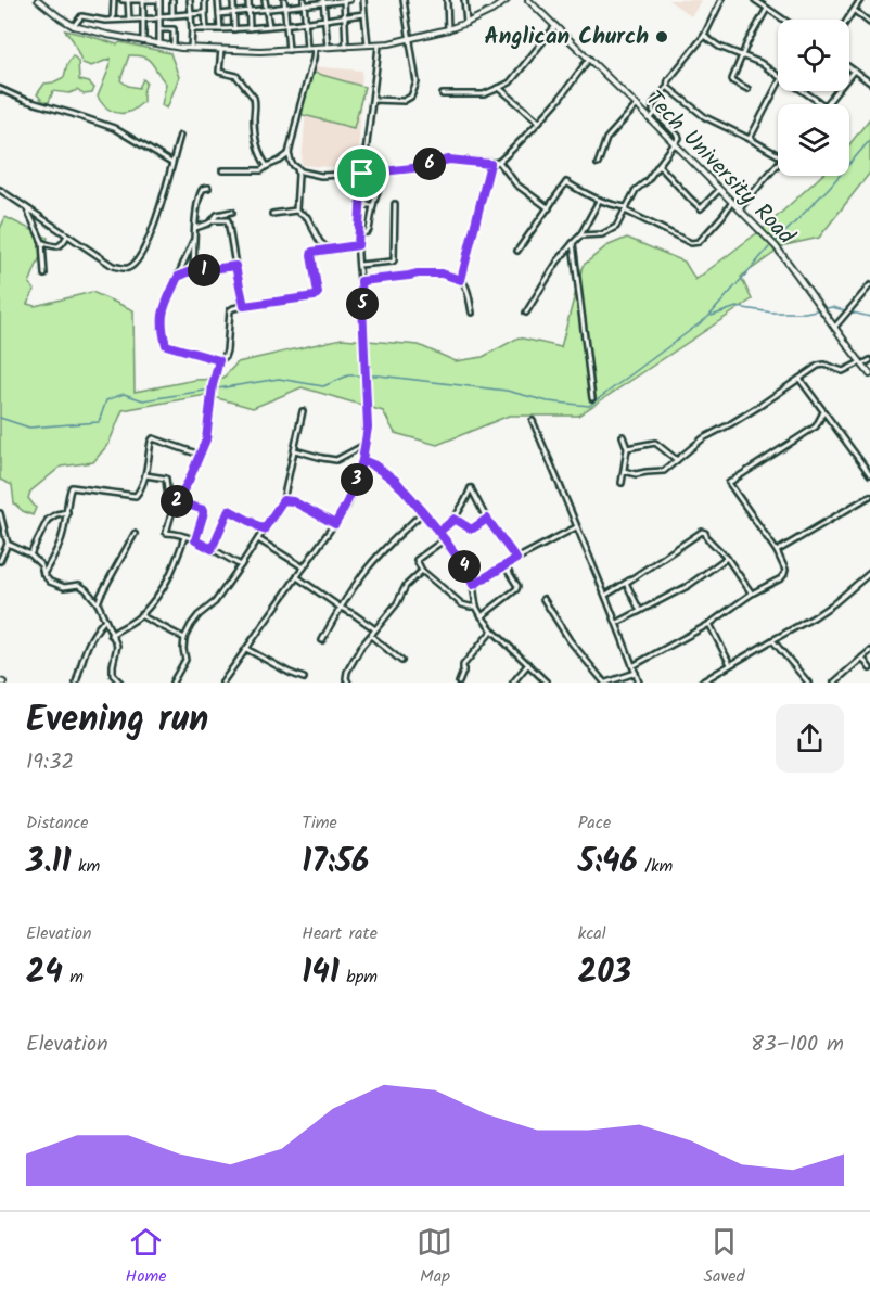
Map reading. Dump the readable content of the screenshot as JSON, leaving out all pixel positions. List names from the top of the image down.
{
  "streets": {
    "street": ["Tech University Road"]
  },
  "places": ["Anglican Church"],
  "page": {
    "pins": [
      "6",
      "1",
      "5",
      "3",
      "2",
      "4"
    ],
    "heading": ["Evening run", "19:32"],
    "stats": [
      ["Distance", "3.11 km"],
      ["Time", "17:56"],
      ["Pace", "5:46 /km"],
      ["Elevation", "24 m"],
      ["Heart rate", "141 bpm"],
      ["kcal", "203"]
    ],
    "chart": ["Elevation", "83–100 m"],
    "tabs": ["Home", "Map", "Saved"]
  }
}
